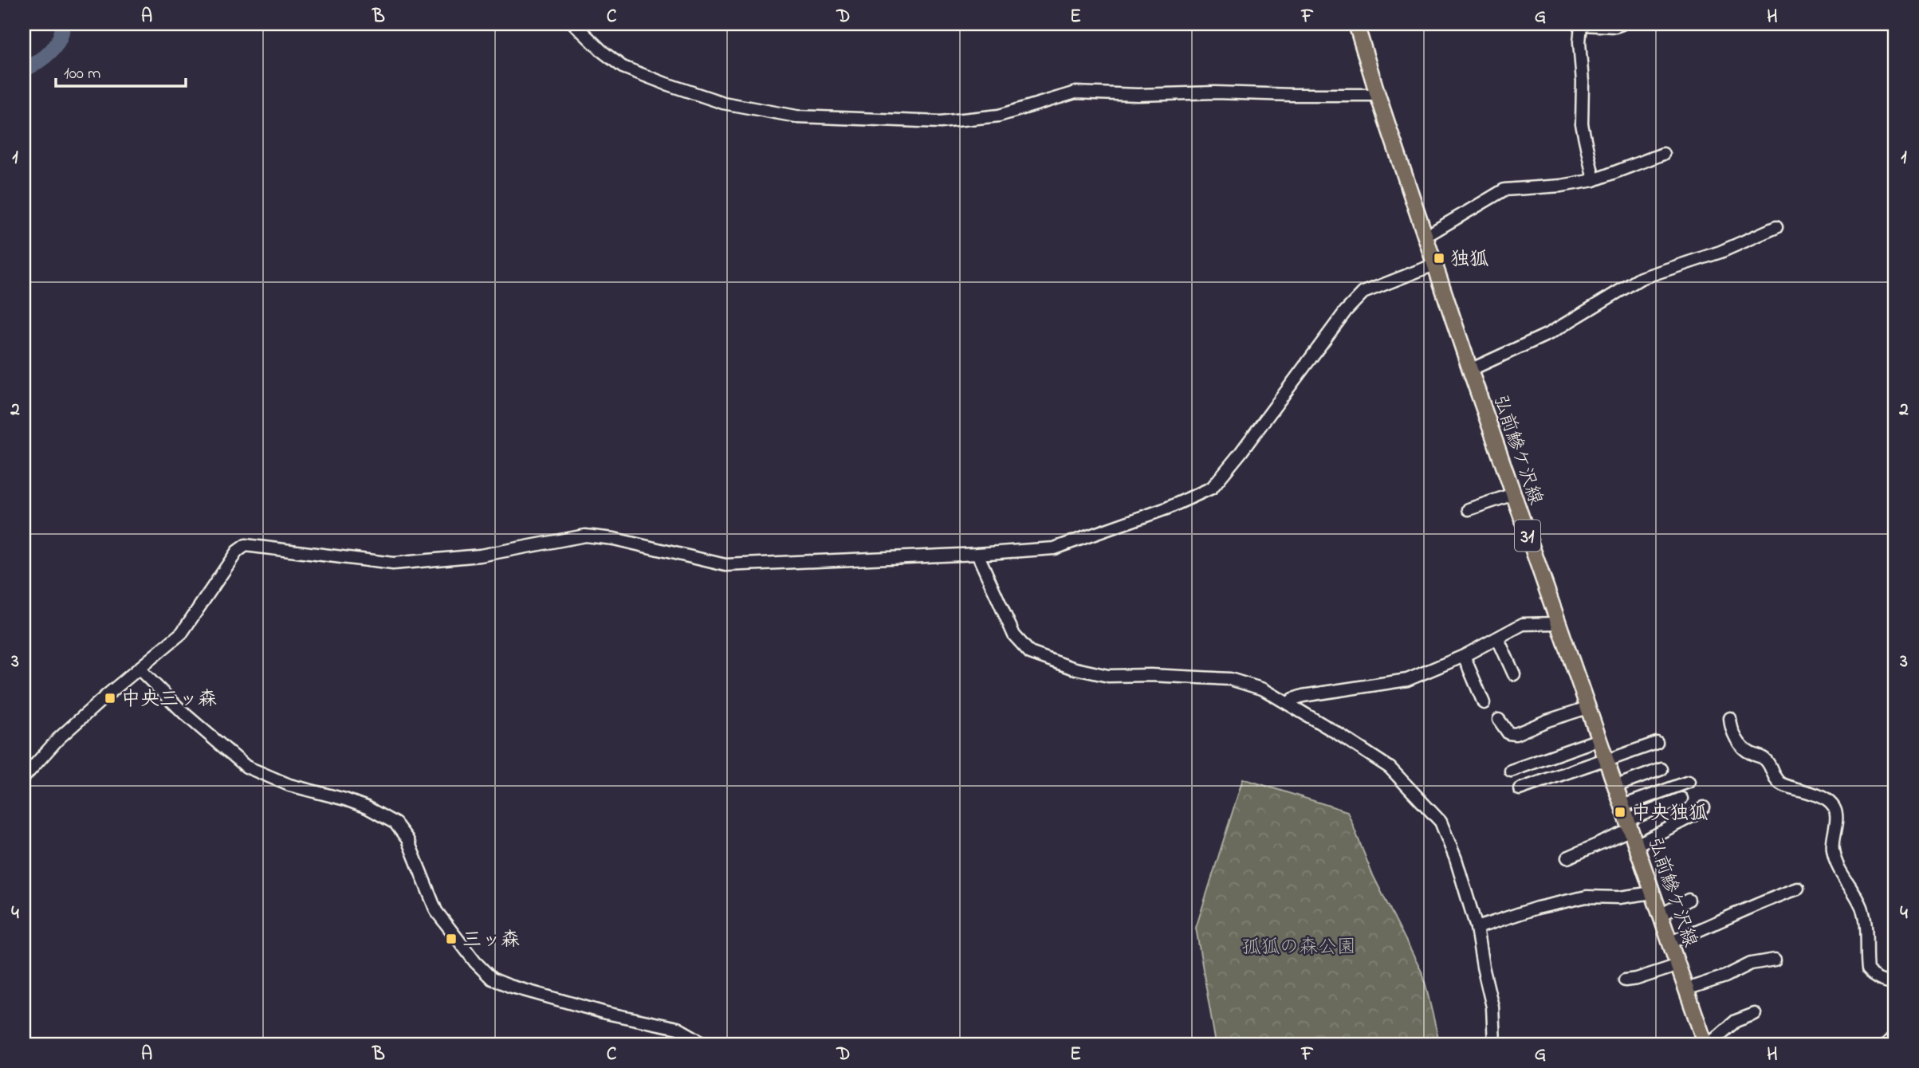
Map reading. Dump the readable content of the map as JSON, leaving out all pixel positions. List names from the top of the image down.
{
  "streets": {
    "main road": ["弘前鰺ケ沢線", "31"]
  },
  "parks": ["孤狐の森公園"],
  "places": {
    "transit": [
      "独狐",
      "中央三ッ森",
      "中央独狐",
      "三ッ森"
    ]
  },
  "scale_bar": "100 m",
  "grid": {
    "columns": [
      "A",
      "B",
      "C",
      "D",
      "E",
      "F",
      "G",
      "H"
    ],
    "rows": [
      "1",
      "2",
      "3",
      "4"
    ]
  }
}
